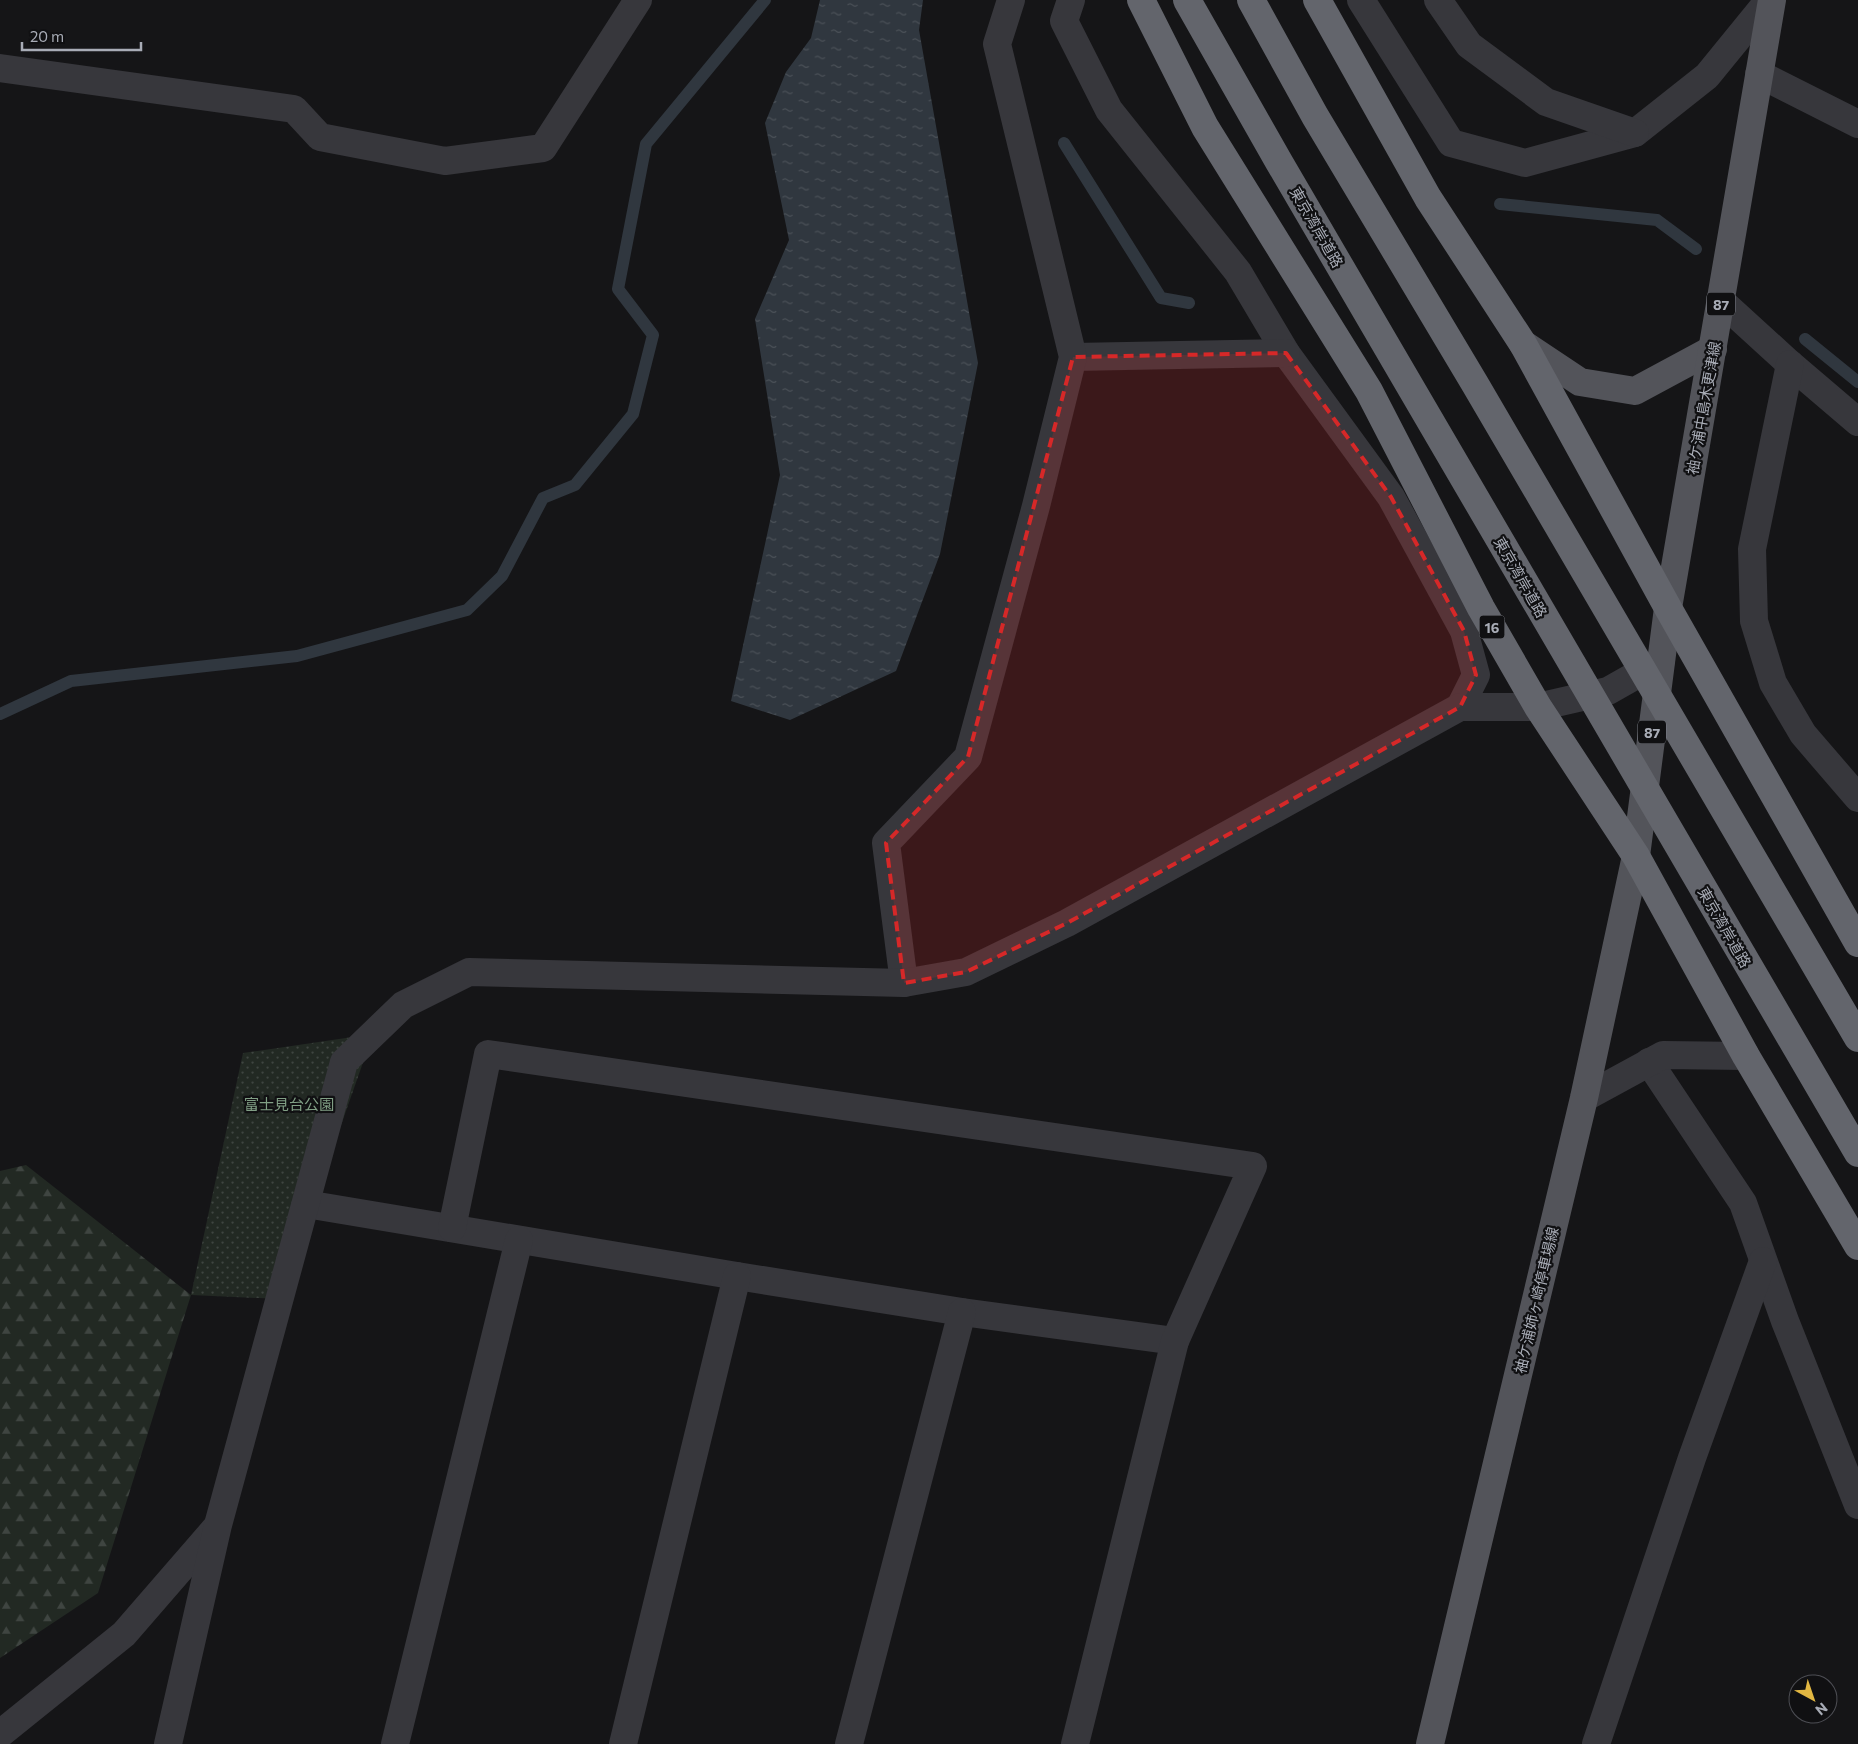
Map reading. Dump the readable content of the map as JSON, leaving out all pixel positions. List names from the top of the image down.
{
  "streets": {
    "highway": ["東京湾岸道路", "16"],
    "main road": ["87", "袖ケ浦中島木更津線", "袖ケ浦姉ヶ崎停車場線"]
  },
  "crossings": [
    ["87", "袖ケ浦中島木更津線"],
    ["87", "16"],
    ["87", "袖ケ浦姉ヶ崎停車場線"],
    ["16", "袖ケ浦姉ヶ崎停車場線"]
  ],
  "parks": ["富士見台公園"],
  "scale_bar": "20 m",
  "north": "bottom right"
}
